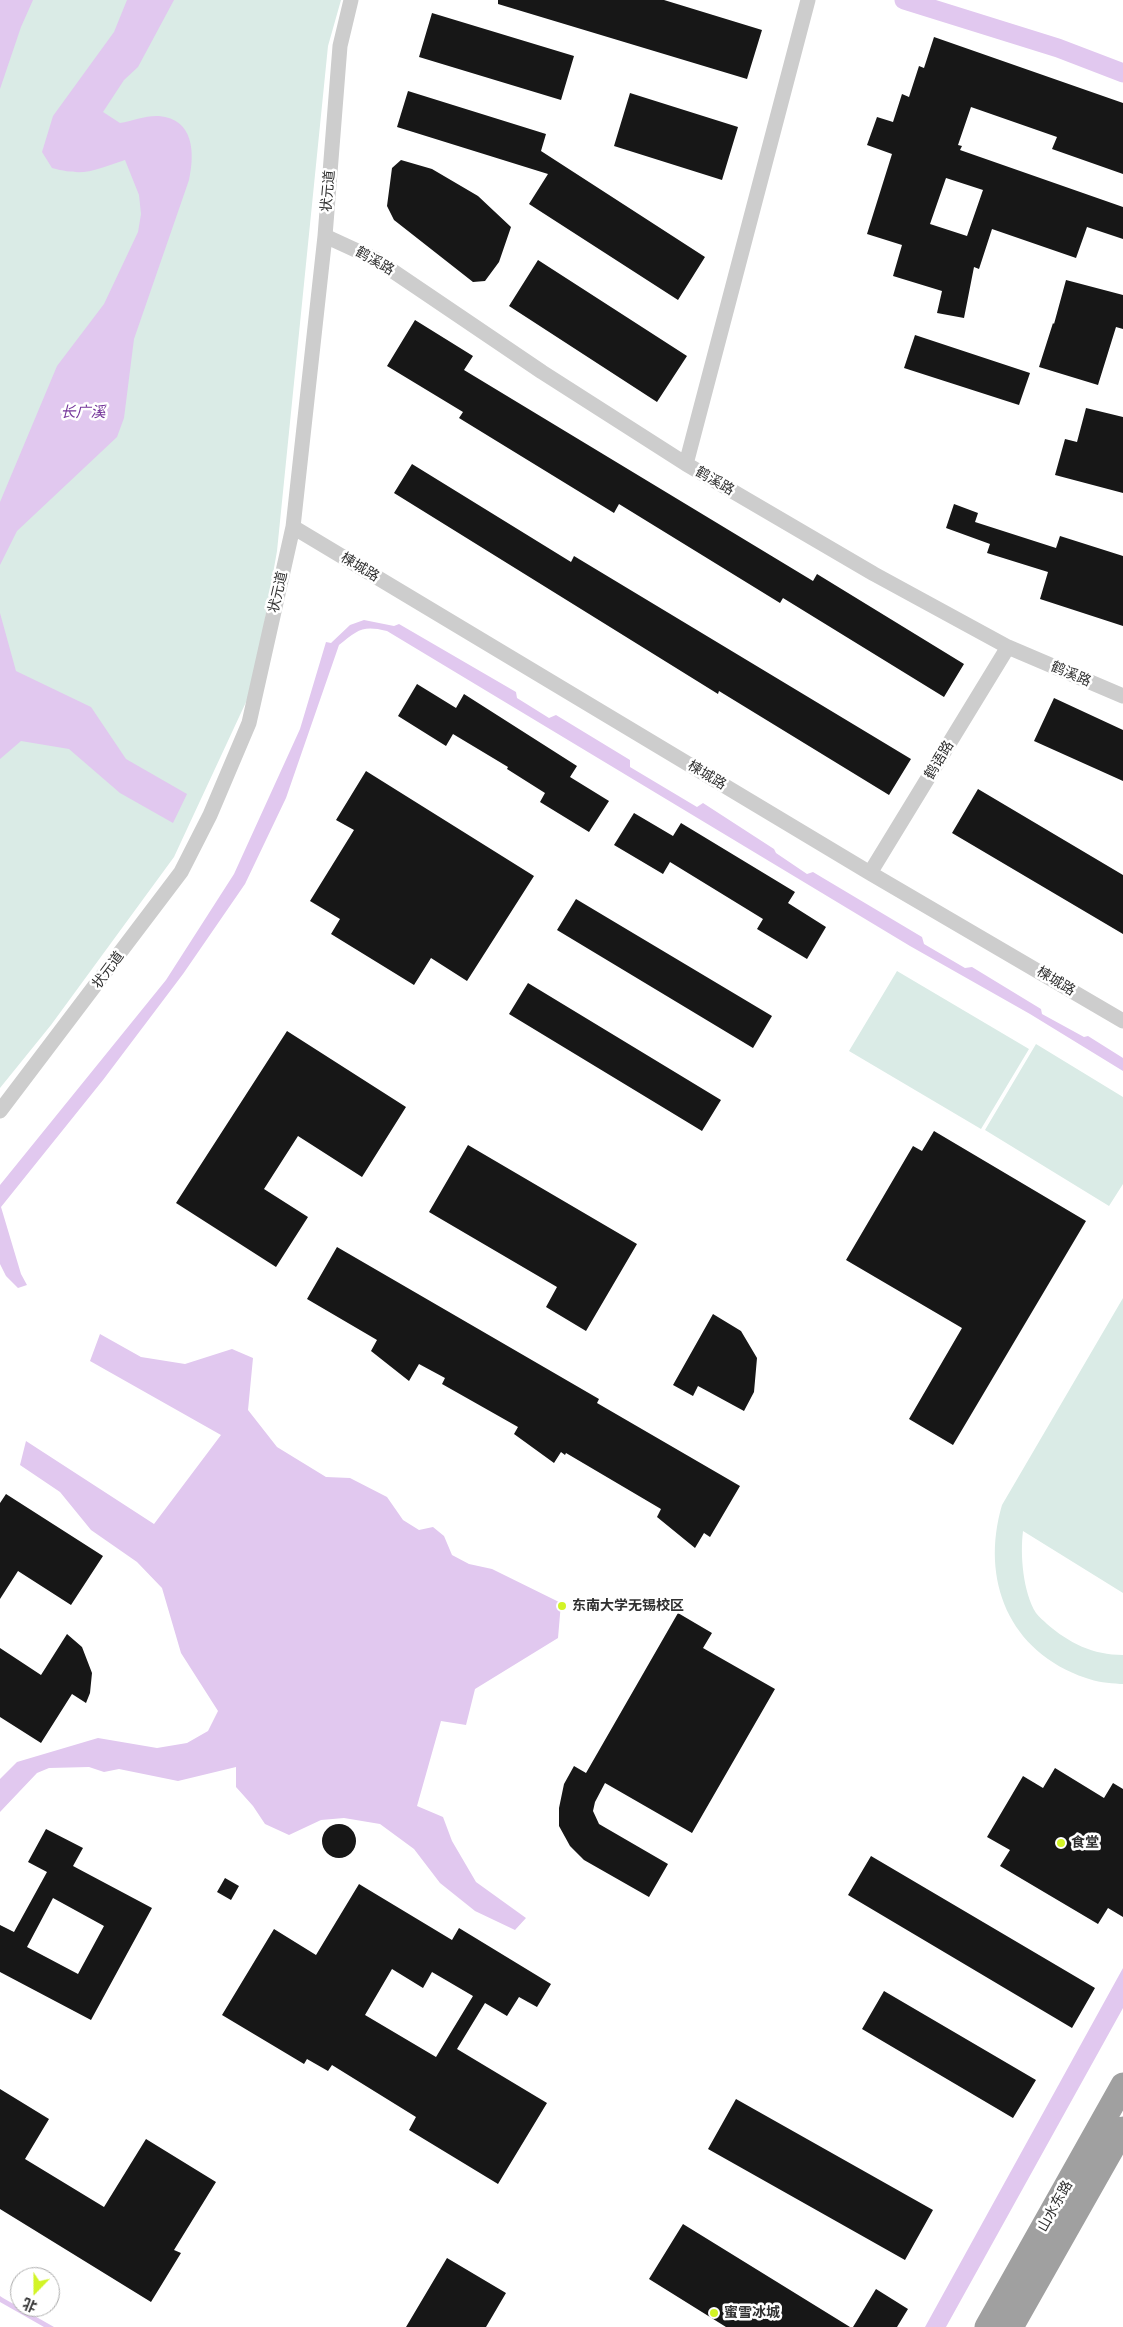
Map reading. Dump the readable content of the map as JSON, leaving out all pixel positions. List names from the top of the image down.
{
  "streets": {
    "highway": ["山水东路"],
    "street": [
      "状元道",
      "鹤溪路",
      "楝城路",
      "鹤语路"
    ]
  },
  "crossings": [
    ["状元道", "鹤溪路"],
    ["状元道", "楝城路"],
    ["鹤溪路", "鹤语路"],
    ["楝城路", "鹤语路"]
  ],
  "water": ["长广溪"],
  "places": ["东南大学无锡校区", "食堂", "蜜雪冰城"],
  "north": "bottom"
}
